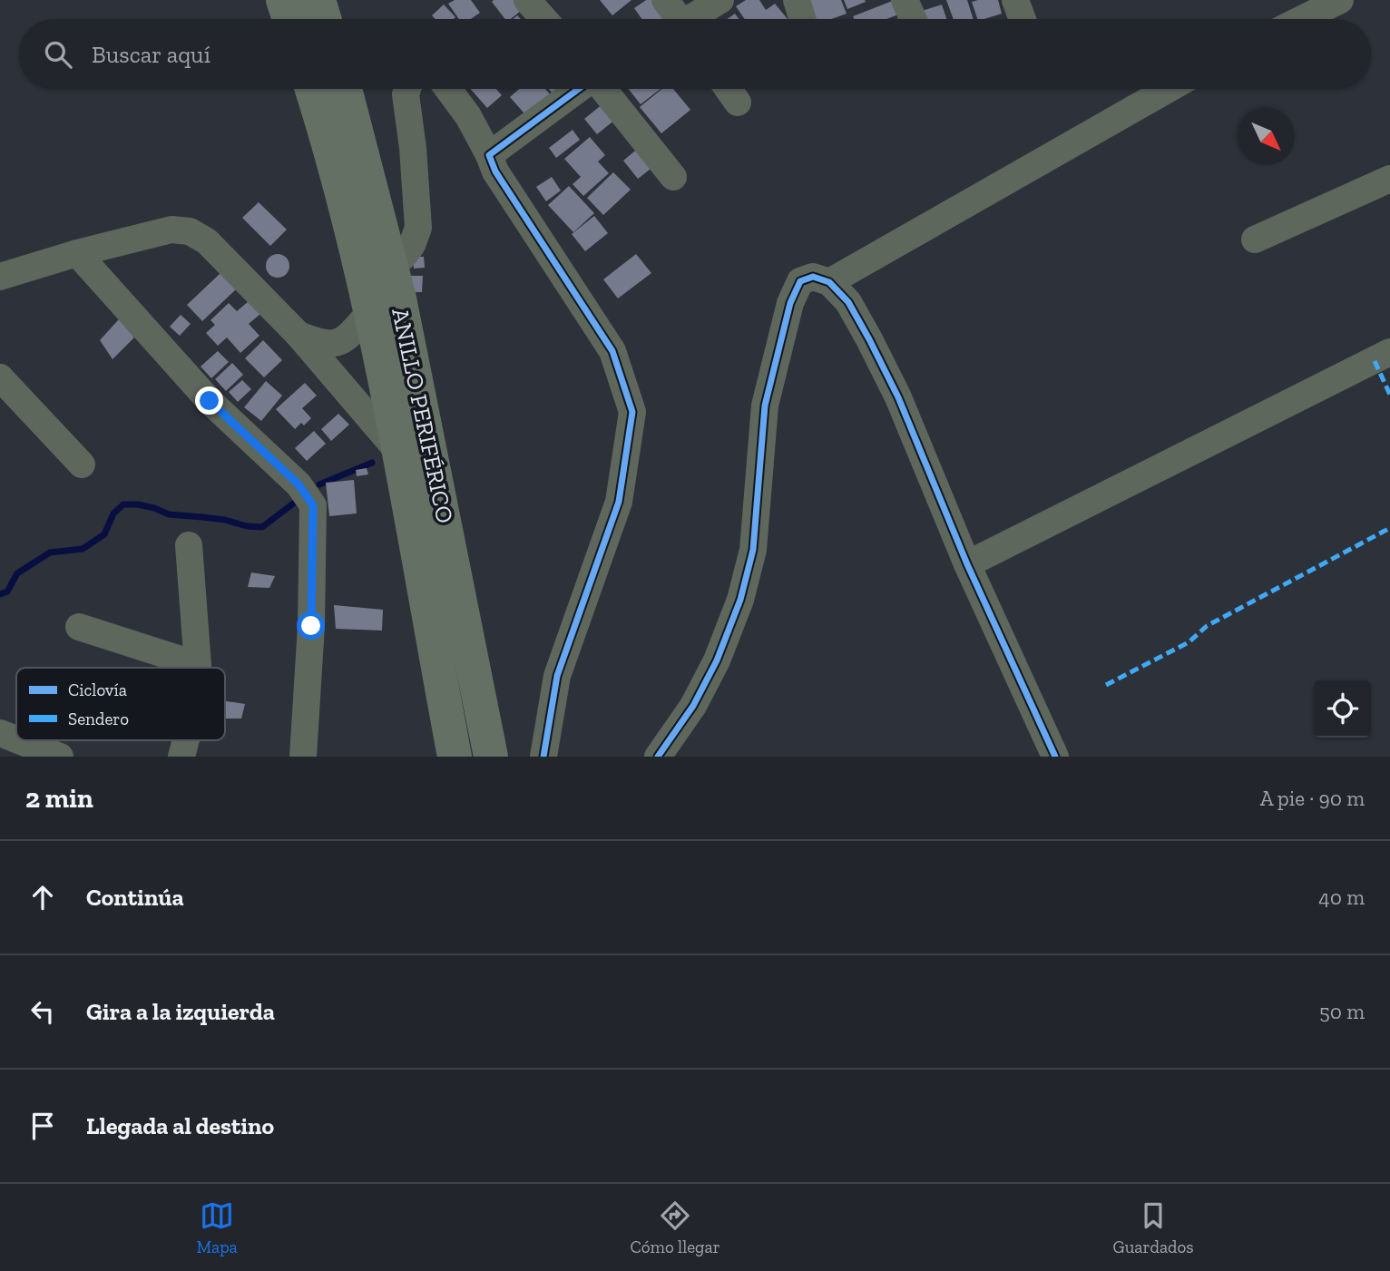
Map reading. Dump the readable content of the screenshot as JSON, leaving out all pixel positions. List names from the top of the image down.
{
  "streets": {
    "highway": ["ANILLO PERIFÉRICO"]
  },
  "legend": ["Ciclovía", "Sendero"],
  "north": "bottom right",
  "page": {
    "search": "Buscar aquí",
    "heading": ["2 min", "A pie · 90 m"],
    "list": [
      ["Continúa", "40 m"],
      ["Gira a la izquierda", "50 m"],
      "Llegada al destino"
    ],
    "nav": ["Mapa", "Cómo llegar", "Guardados"]
  }
}
